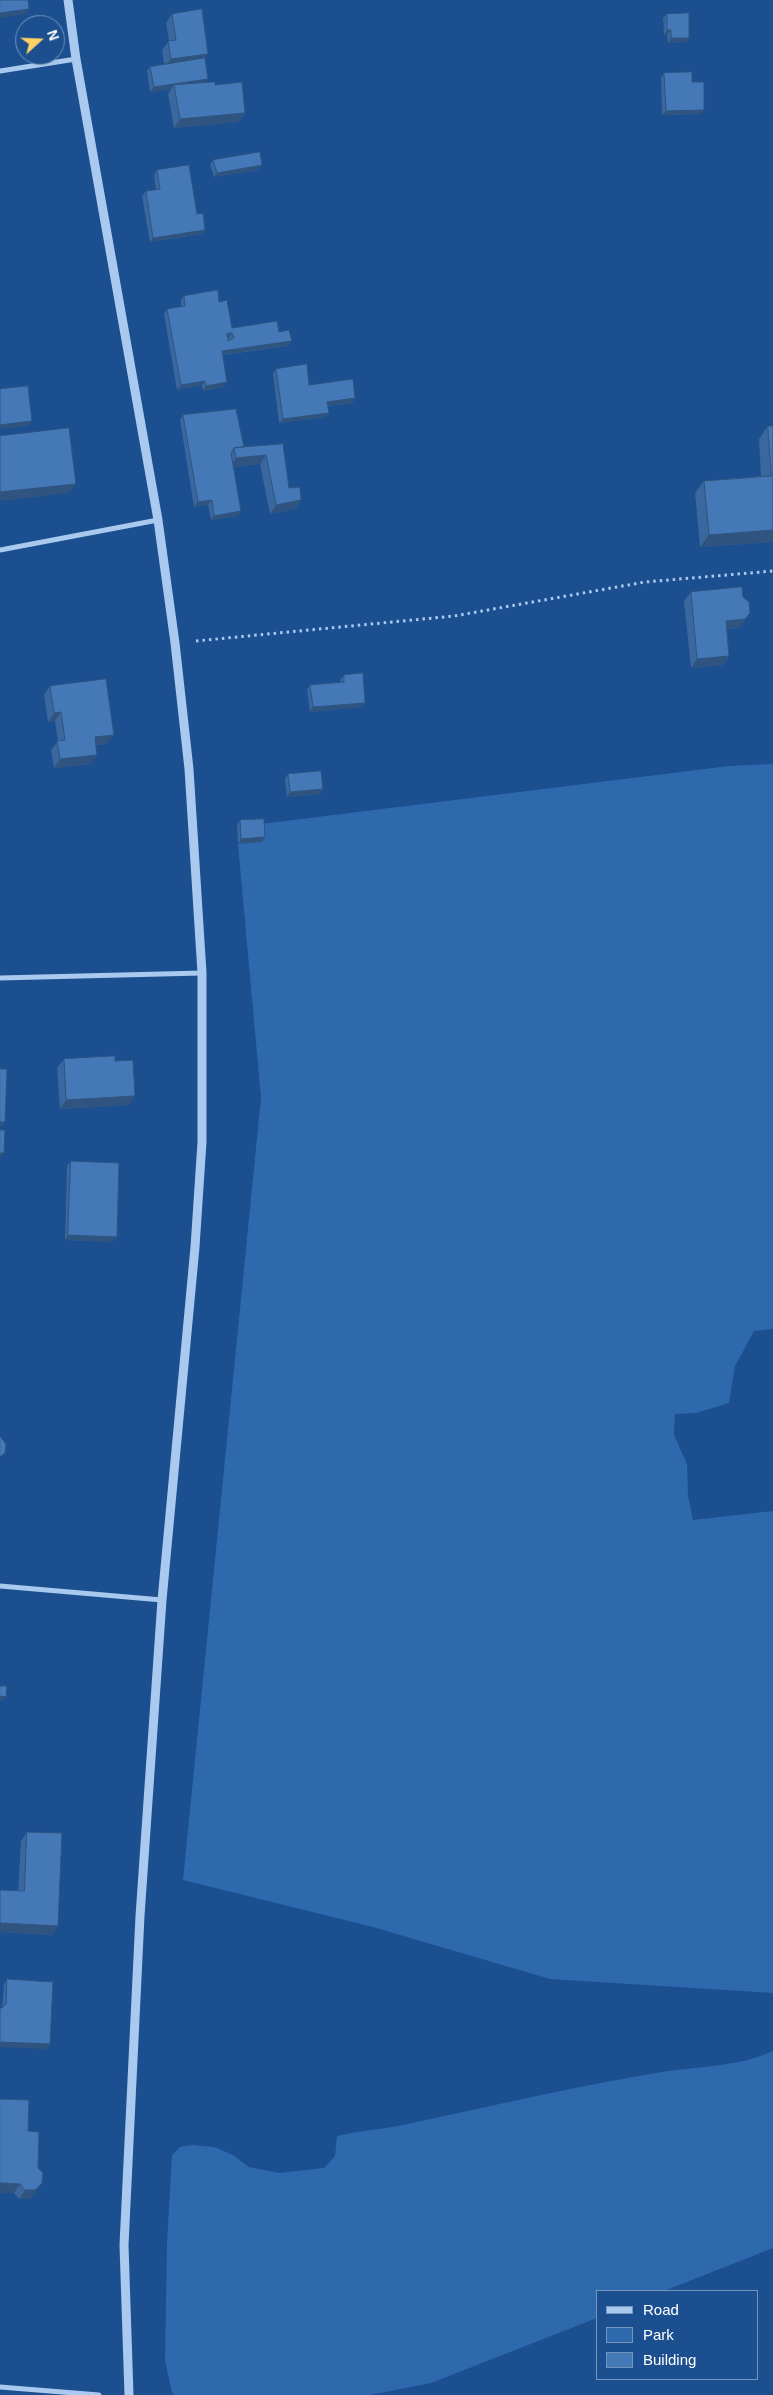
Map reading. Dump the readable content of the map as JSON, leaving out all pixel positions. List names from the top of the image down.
{
  "legend": ["Road", "Park", "Building"],
  "north": "right"
}
